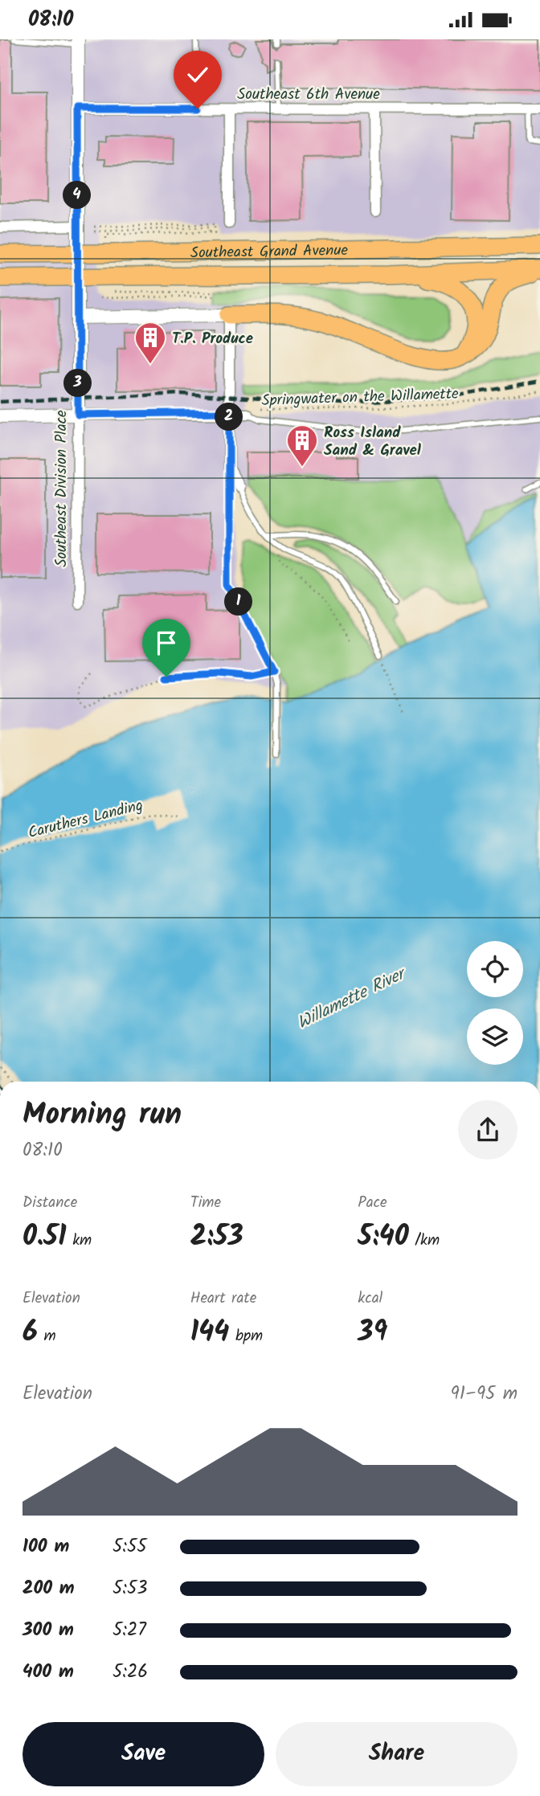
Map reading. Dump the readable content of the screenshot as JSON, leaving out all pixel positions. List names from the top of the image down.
{
  "streets": {
    "highway": ["Southeast Grand Avenue"],
    "street": ["Southeast 6th Avenue", "Southeast Division Place"],
    "path": ["Springwater on the Willamette", "Caruthers Landing"]
  },
  "crossings": [
    ["Southeast 6th Avenue", "Southeast Division Place"]
  ],
  "water": ["Willamette River"],
  "places": {
    "building": ["T.P. Produce", "Ross Island Sand & Gravel"]
  },
  "page": {
    "status": "08:10",
    "pins": [
      "4",
      "3",
      "2",
      "1"
    ],
    "heading": ["Morning run", "08:10"],
    "stats": [
      ["Distance", "0.51 km"],
      ["Time", "2:53"],
      ["Pace", "5:40 /km"],
      ["Elevation", "6 m"],
      ["Heart rate", "144 bpm"],
      ["kcal", "39"]
    ],
    "chart": ["Elevation", "91–95 m"],
    "list": [
      {
        "name": "100 m",
        "note": "5:55"
      },
      {
        "name": "200 m",
        "note": "5:53"
      },
      {
        "name": "300 m",
        "note": "5:27"
      },
      {
        "name": "400 m",
        "note": "5:26"
      }
    ],
    "buttons": ["Save", "Share"]
  }
}
